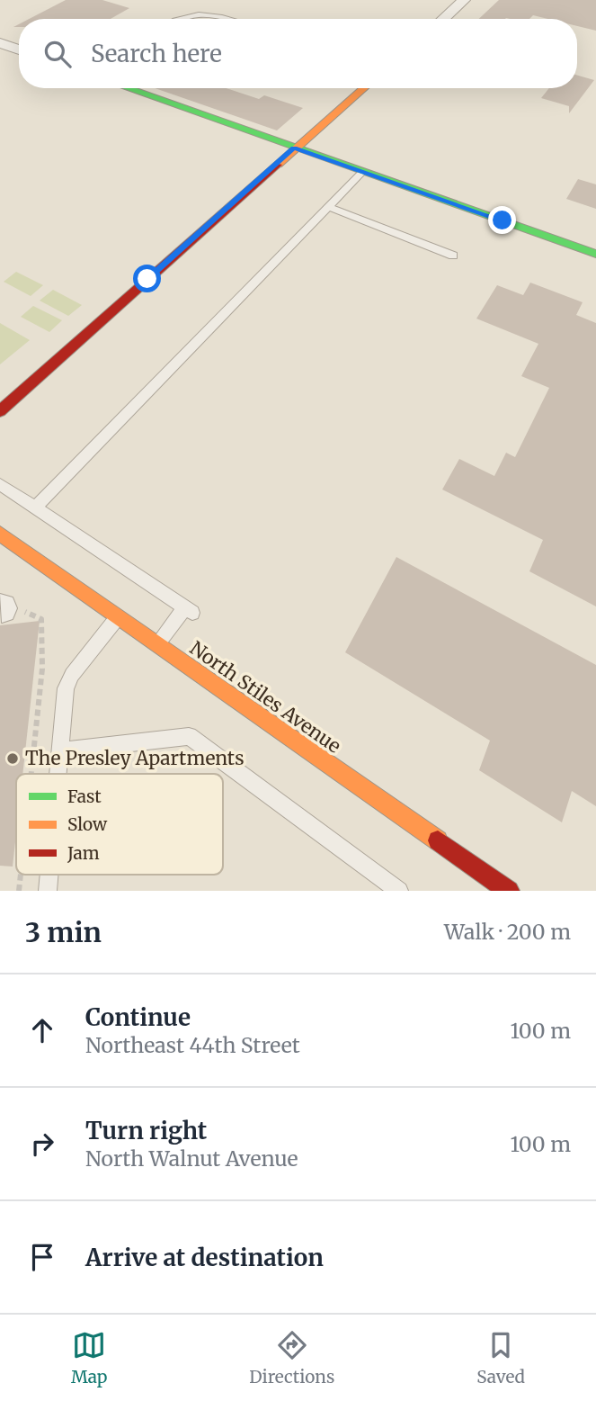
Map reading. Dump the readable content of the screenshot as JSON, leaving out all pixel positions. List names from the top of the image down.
{
  "streets": {
    "street": ["North Stiles Avenue"]
  },
  "places": ["The Presley Apartments"],
  "legend": ["Fast", "Slow", "Jam"],
  "page": {
    "search": "Search here",
    "heading": ["3 min", "Walk · 200 m"],
    "list": [
      ["Continue", "Northeast 44th Street", "100 m"],
      ["Turn right", "North Walnut Avenue", "100 m"],
      "Arrive at destination"
    ],
    "nav": ["Map", "Directions", "Saved"]
  }
}
